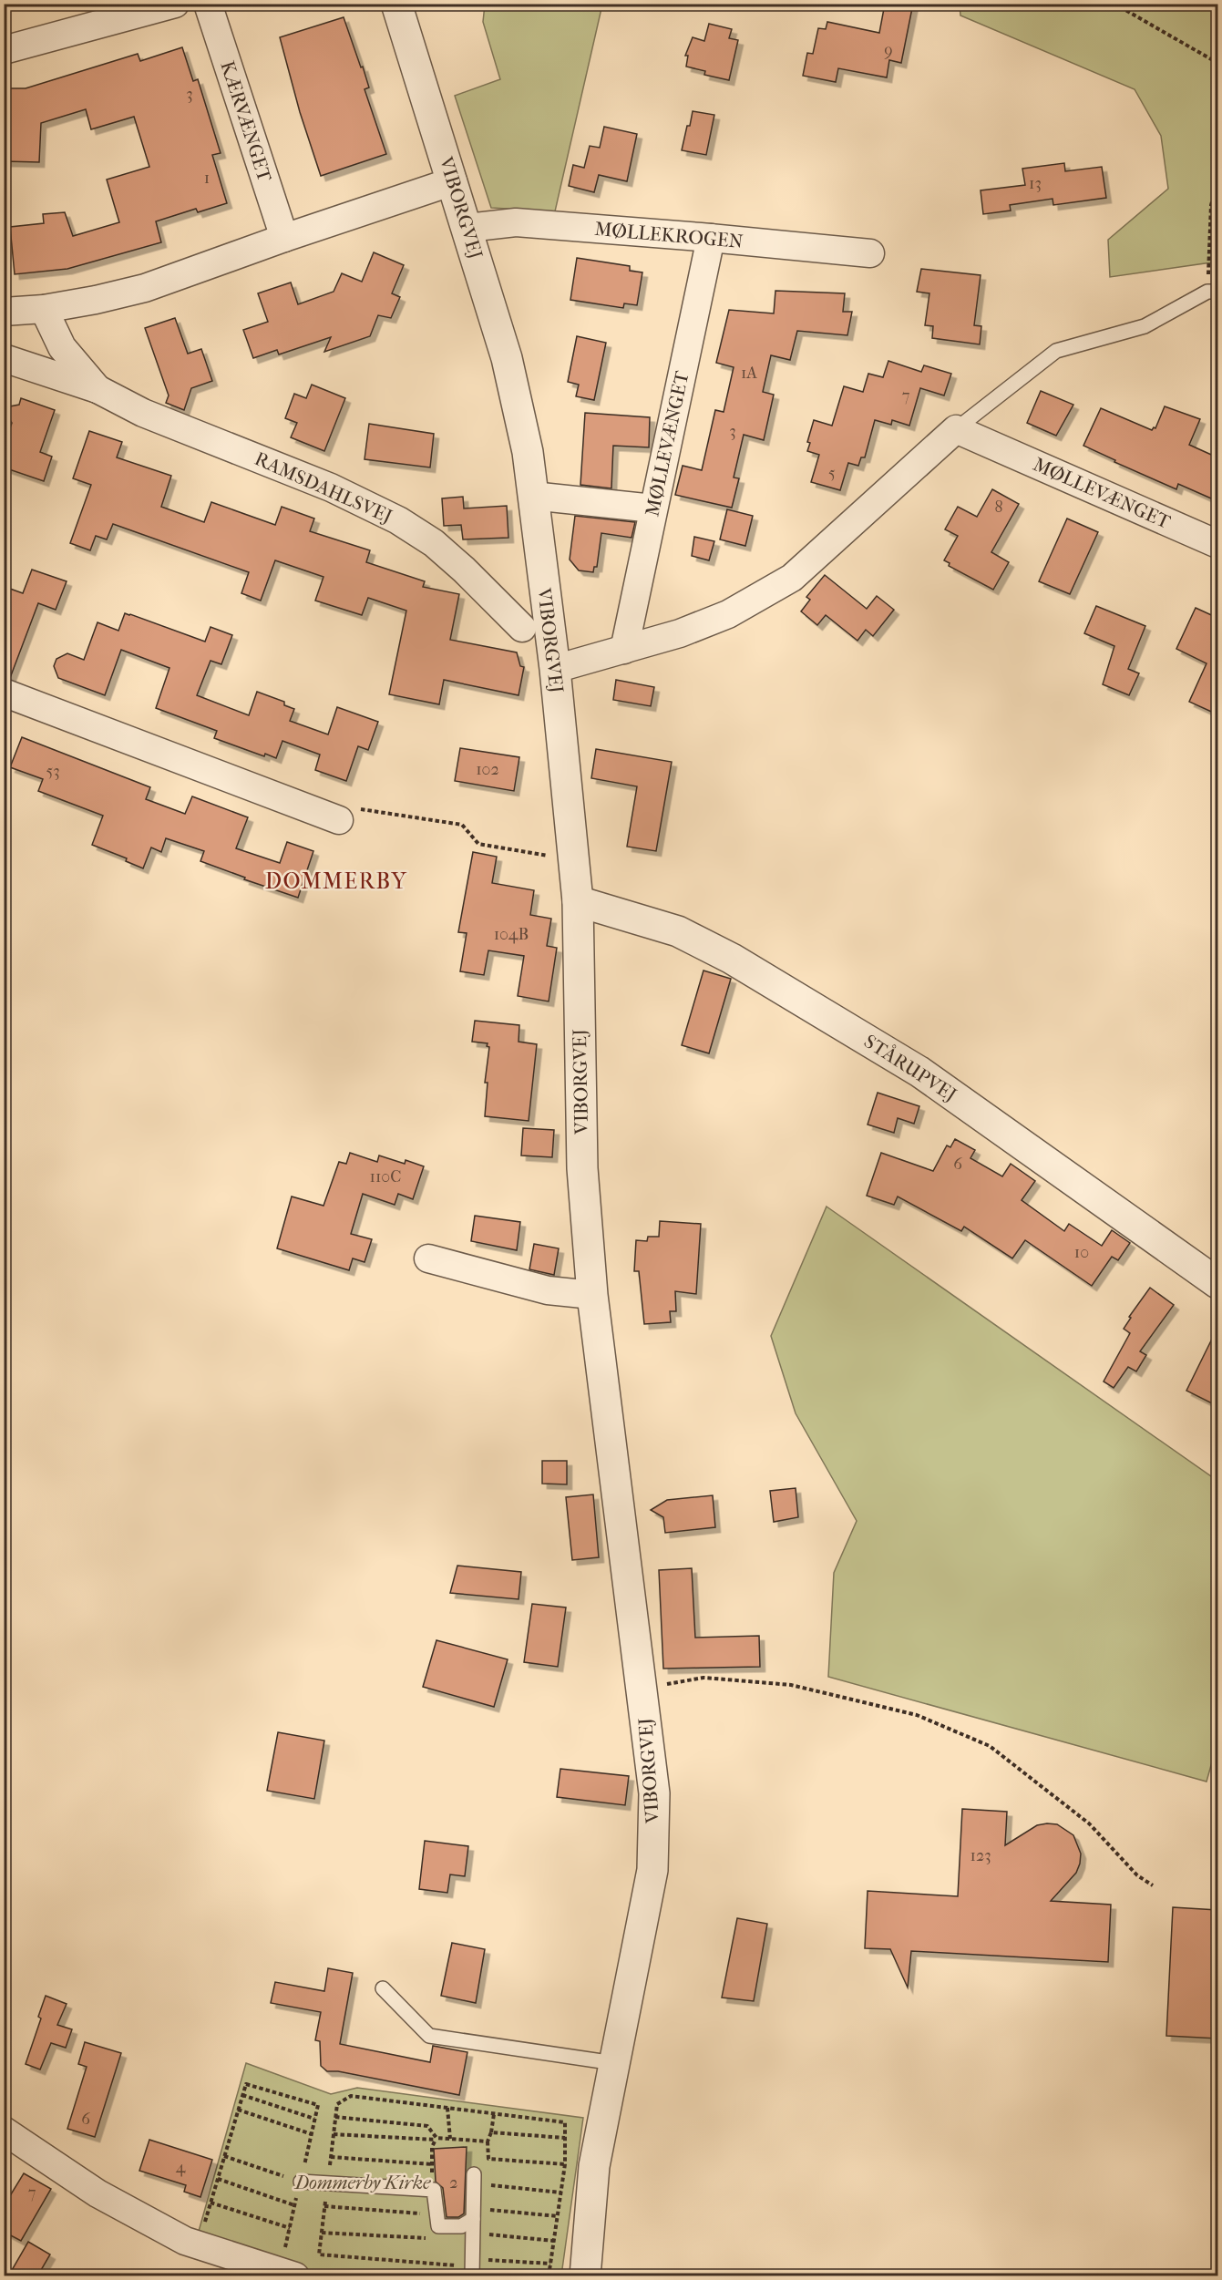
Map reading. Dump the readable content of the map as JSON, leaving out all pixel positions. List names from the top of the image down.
{
  "streets": {
    "street": [
      "KÆRVÆNGET",
      "VIBORGVEJ",
      "MØLLEKROGEN",
      "MØLLEVÆNGET",
      "RAMSDAHLSVEJ",
      "STÅRUPVEJ"
    ]
  },
  "crossings": [
    ["VIBORGVEJ", "MØLLEKROGEN"],
    ["VIBORGVEJ", "STÅRUPVEJ"],
    ["MØLLEKROGEN", "MØLLEVÆNGET"]
  ],
  "districts": ["DOMMERBY"],
  "parks": ["Dommerby Kirke"],
  "house_numbers": [
    "9",
    "3",
    "1",
    "13",
    "1A",
    "7",
    "3",
    "5",
    "8",
    "102",
    "53",
    "104B",
    "6",
    "110C",
    "10",
    "123",
    "6",
    "4",
    "2",
    "7"
  ]
}
